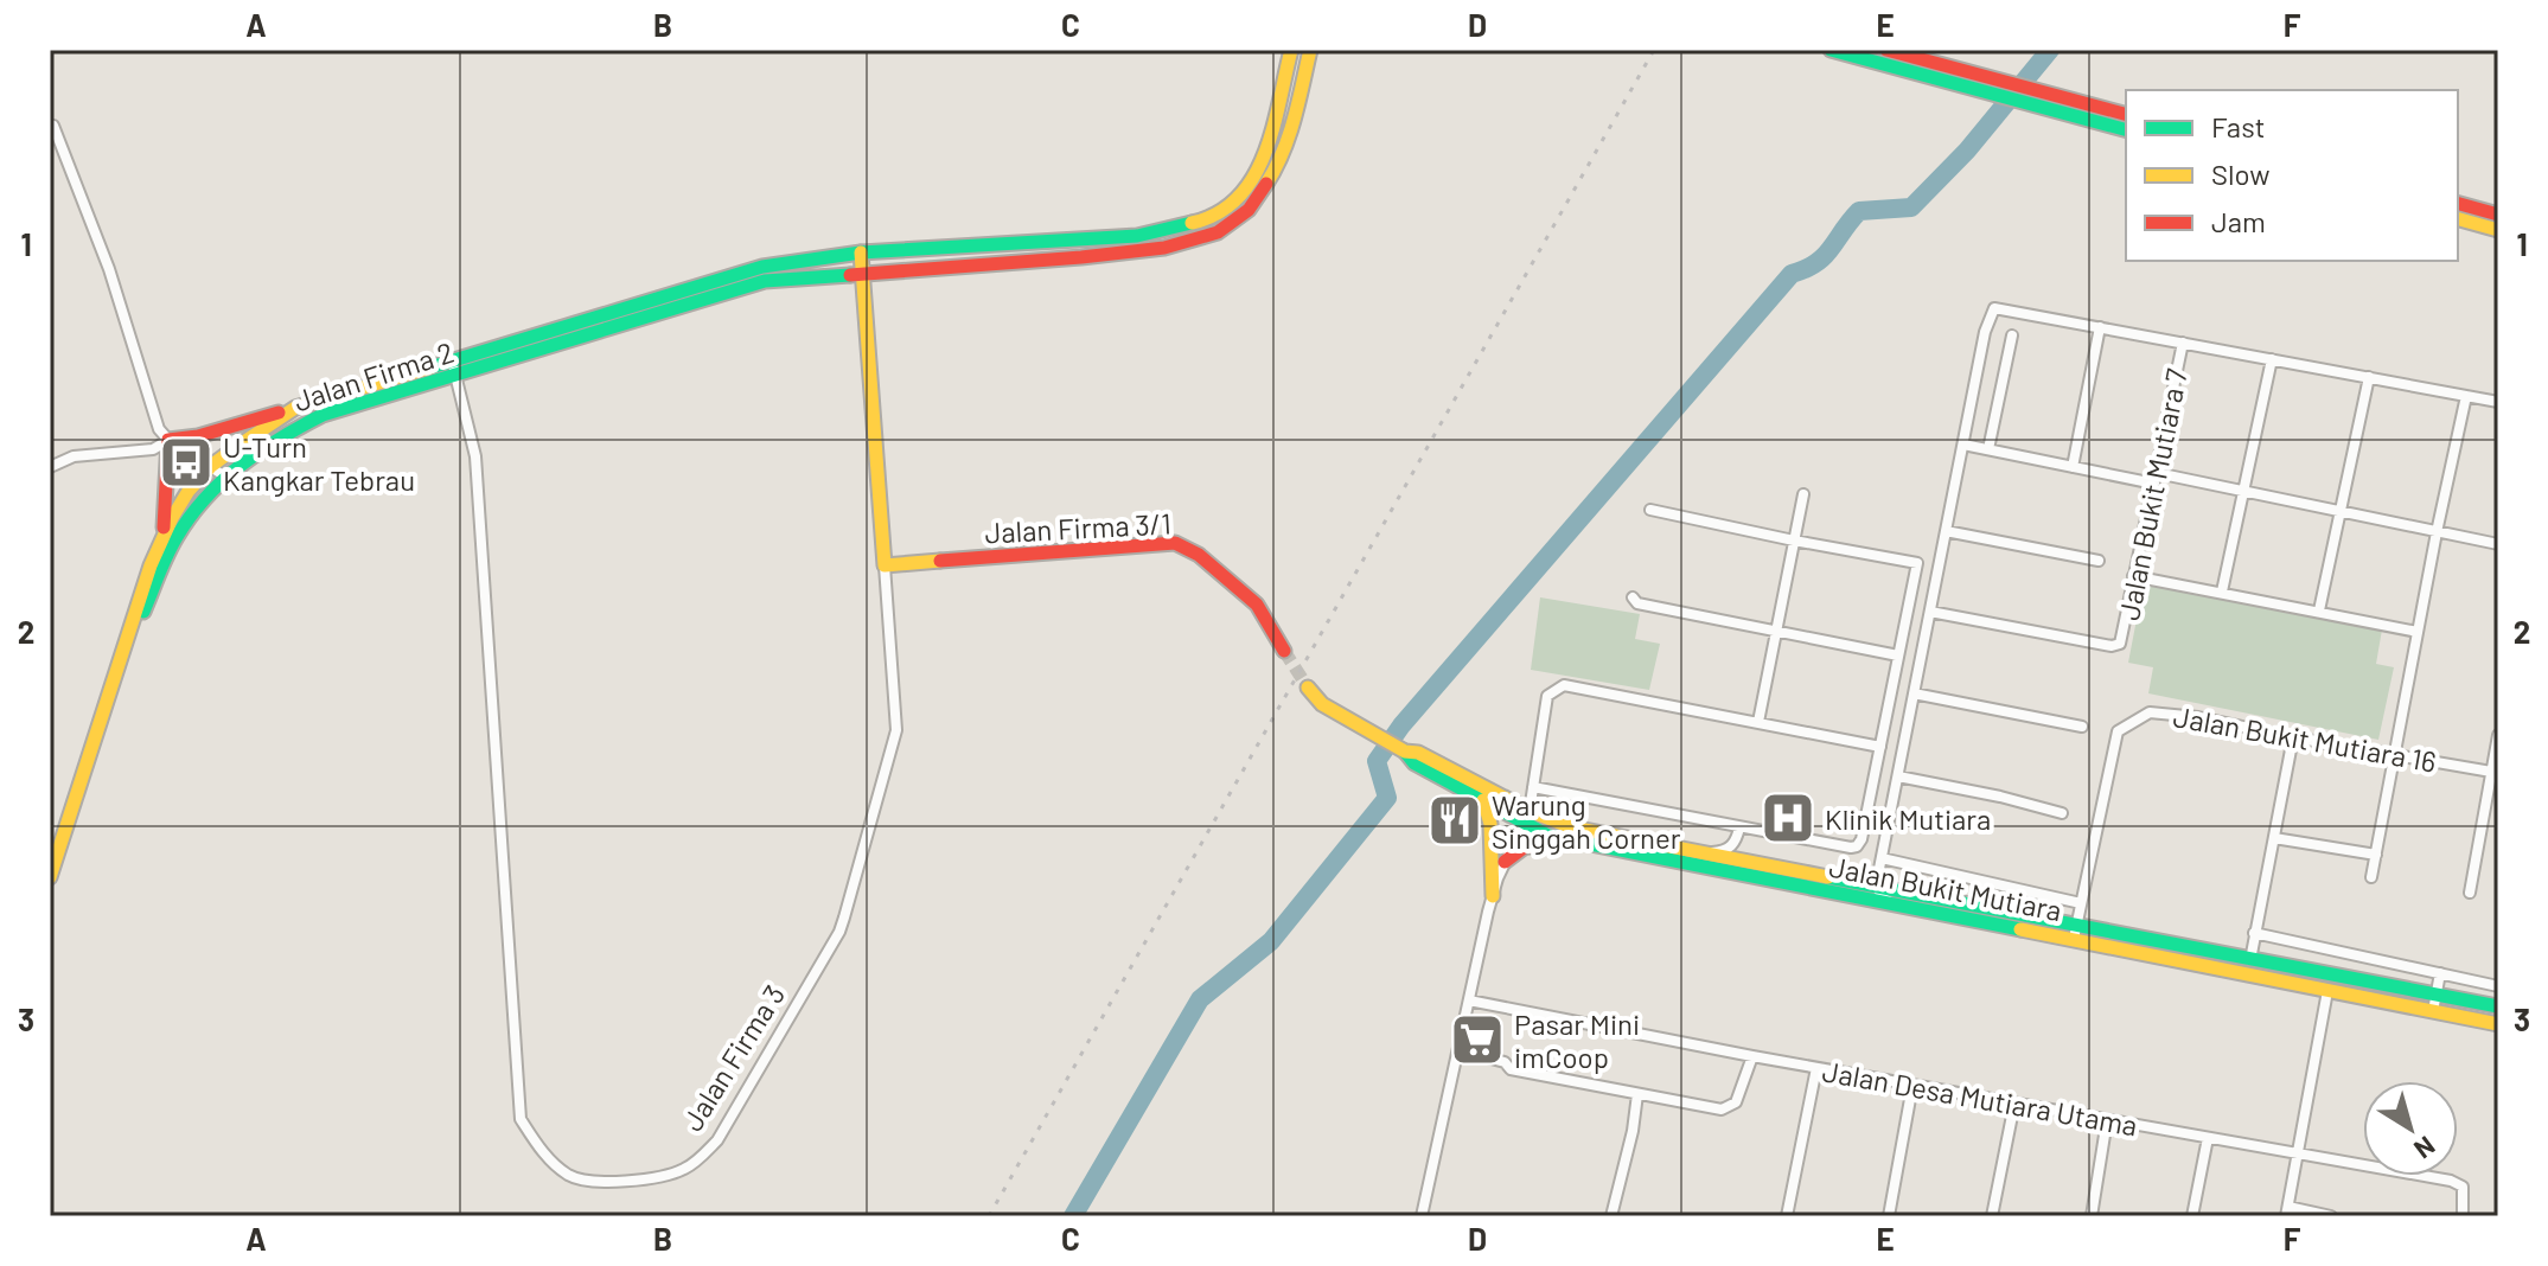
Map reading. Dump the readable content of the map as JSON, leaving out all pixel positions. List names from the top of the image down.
{
  "streets": {
    "main road": [
      "Jalan Firma 2",
      "Jalan Firma 3/1",
      "Jalan Bukit Mutiara",
      "Jalan Firma 3"
    ],
    "street": ["Jalan Bukit Mutiara 7", "Jalan Bukit Mutiara 16", "Jalan Desa Mutiara Utama"]
  },
  "crossings": [
    ["Jalan Firma 2", "Jalan Firma 3"],
    ["Jalan Firma 3/1", "Jalan Firma 3"]
  ],
  "places": {
    "bus stop": ["U-Turn Kangkar Tebrau"],
    "hospital": ["Klinik Mutiara"],
    "restaurant": ["Warung Singgah Corner"],
    "supermarket": ["Pasar Mini imCoop"]
  },
  "legend": ["Fast", "Slow", "Jam"],
  "north": "bottom right",
  "grid": {
    "columns": [
      "A",
      "B",
      "C",
      "D",
      "E",
      "F"
    ],
    "rows": ["1", "2", "3"]
  }
}
